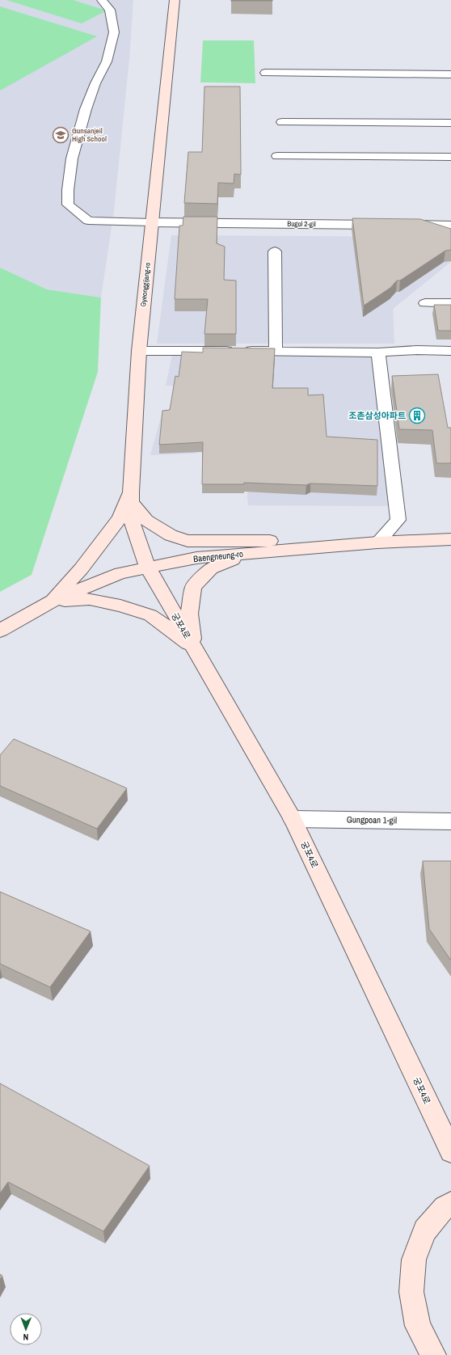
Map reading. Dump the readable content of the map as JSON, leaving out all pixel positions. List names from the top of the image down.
{
  "streets": {
    "street": [
      "Bugol 2-gil",
      "Gyeonggijang-ro",
      "Baengneung-ro",
      "궁포4로",
      "Gungpoan 1-gil"
    ]
  },
  "crossings": [
    ["Bugol 2-gil", "Gyeonggijang-ro"],
    ["Gyeonggijang-ro", "Baengneung-ro"],
    ["Gyeonggijang-ro", "궁포4로"],
    ["Baengneung-ro", "궁포4로"],
    ["궁포4로", "Gungpoan 1-gil"]
  ],
  "places": {
    "school or university": ["Gunsanjeil High School"],
    "building": ["조촌삼성아파트"]
  },
  "north": "bottom"
}
